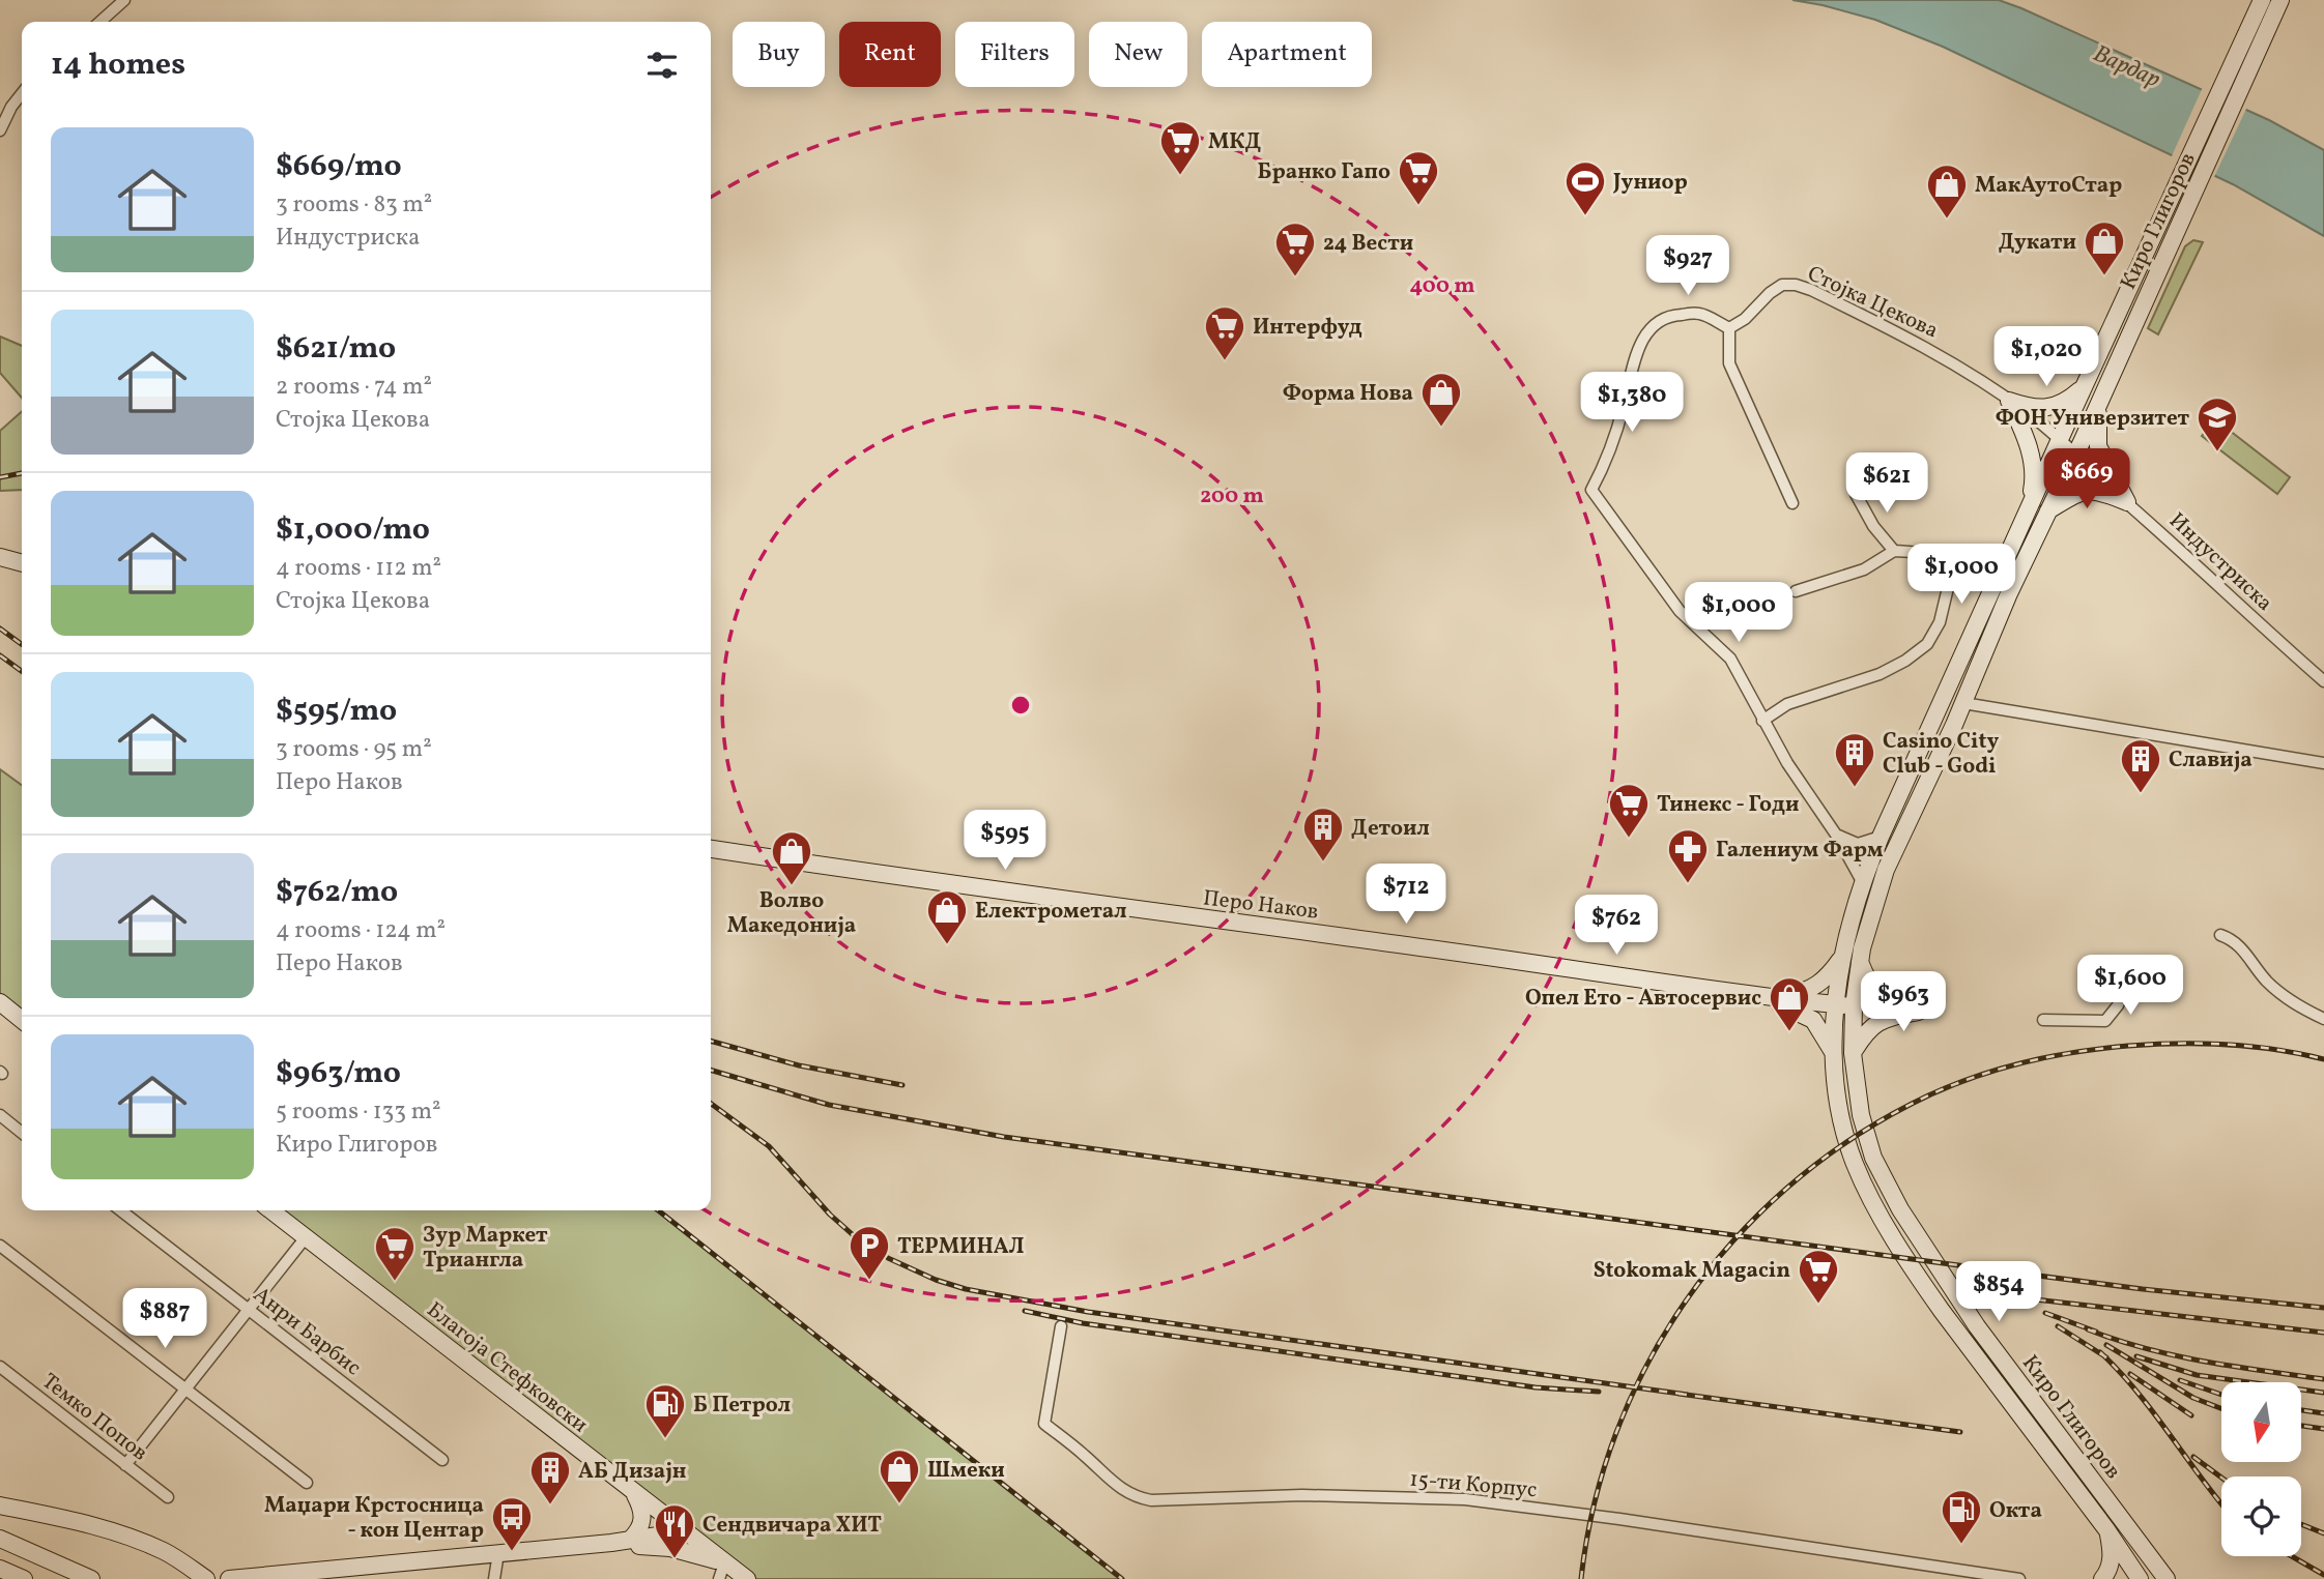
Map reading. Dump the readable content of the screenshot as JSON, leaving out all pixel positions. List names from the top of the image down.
{
  "streets": {
    "street": [
      "Киро Глигоров",
      "Стојка Цекова",
      "Индустриска",
      "Перо Наков",
      "Анри Барбис",
      "Благоја Стефковски",
      "Темко Попов",
      "15-ти Корпус"
    ]
  },
  "crossings": [
    ["Киро Глигоров", "Стојка Цекова"],
    ["Киро Глигоров", "Индустриска"],
    ["Киро Глигоров", "Перо Наков"],
    ["Стојка Цекова", "Индустриска"]
  ],
  "water": ["Вардар"],
  "places": {
    "supermarket": [
      "МКД",
      "Бранко Гапо",
      "24 Вести",
      "Интерфуд",
      "Тинекс - Годи",
      "Зур Маркет Триангла",
      "Stokomak Magacin"
    ],
    "sports": ["Јуниор"],
    "shop": [
      "МакАутоСтар",
      "Дукати",
      "Форма Нова",
      "Волво Македонија",
      "Електрометал",
      "Опел Ето - Автосервис",
      "Шмеки"
    ],
    "school or university": ["ФОН Универзитет"],
    "building": [
      "Casino City Club - Godi",
      "Славија",
      "Детоил",
      "АБ Дизајн"
    ],
    "pharmacy": ["Галениум Фарм"],
    "parking": ["ТЕРМИНАЛ"],
    "fuel station": ["Б Петрол", "Окта"],
    "bus stop": ["Маџари Крстосница - кон Центар"],
    "restaurant": ["Сендвичара ХИТ"]
  },
  "north": "bottom",
  "page": {
    "chip": [
      "Buy",
      "Rent",
      "Filters",
      "New",
      "Apartment"
    ],
    "heading": "14 homes",
    "list": [
      {
        "name": "$669/mo",
        "note": "3 rooms · 83 m² · Индустриска"
      },
      {
        "name": "$621/mo",
        "note": "2 rooms · 74 m² · Стојка Цекова"
      },
      {
        "name": "$1,000/mo",
        "note": "4 rooms · 112 m² · Стојка Цекова"
      },
      {
        "name": "$595/mo",
        "note": "3 rooms · 95 m² · Перо Наков"
      },
      {
        "name": "$762/mo",
        "note": "4 rooms · 124 m² · Перо Наков"
      },
      {
        "name": "$963/mo",
        "note": "5 rooms · 133 m² · Киро Глигоров"
      }
    ],
    "price": [
      "$927",
      "$1,020",
      "$1,380",
      "$669",
      "$621",
      "$1,000",
      "$1,000",
      "$595",
      "$712",
      "$762",
      "$1,600",
      "$963",
      "$854",
      "$887"
    ]
  },
  "rings": ["400 m", "200 m"]
}
